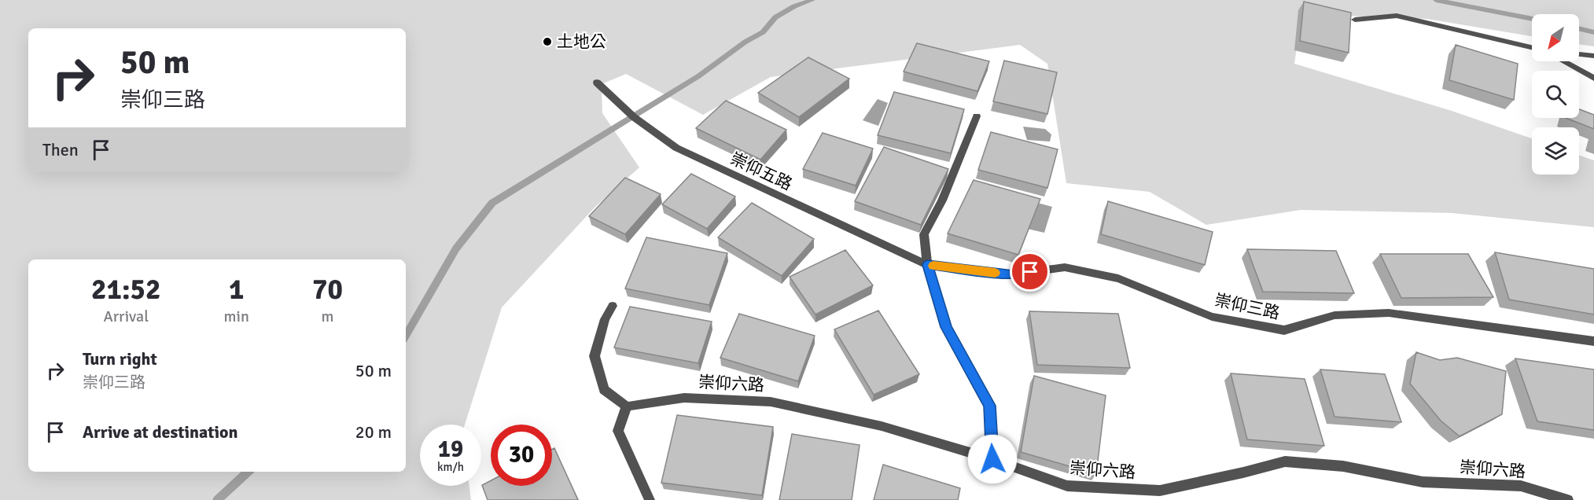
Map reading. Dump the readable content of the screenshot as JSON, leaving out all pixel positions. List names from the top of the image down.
{
  "streets": {
    "street": ["崇仰五路", "崇仰三路", "崇仰六路"]
  },
  "crossings": [
    ["崇仰五路", "崇仰三路"]
  ],
  "places": ["土地公"],
  "north": "bottom left",
  "page": {
    "turn": ["50 m", "崇仰三路"],
    "then": "Then",
    "eta": [
      "21:52",
      "Arrival",
      "1",
      "min",
      "70",
      "m"
    ],
    "list": [
      {
        "name": "Turn right",
        "note": "崇仰三路",
        "value": "50 m"
      },
      {
        "name": "Arrive at destination",
        "value": "20 m"
      }
    ],
    "speed": "19 km/h",
    "limit": "30"
  }
}
